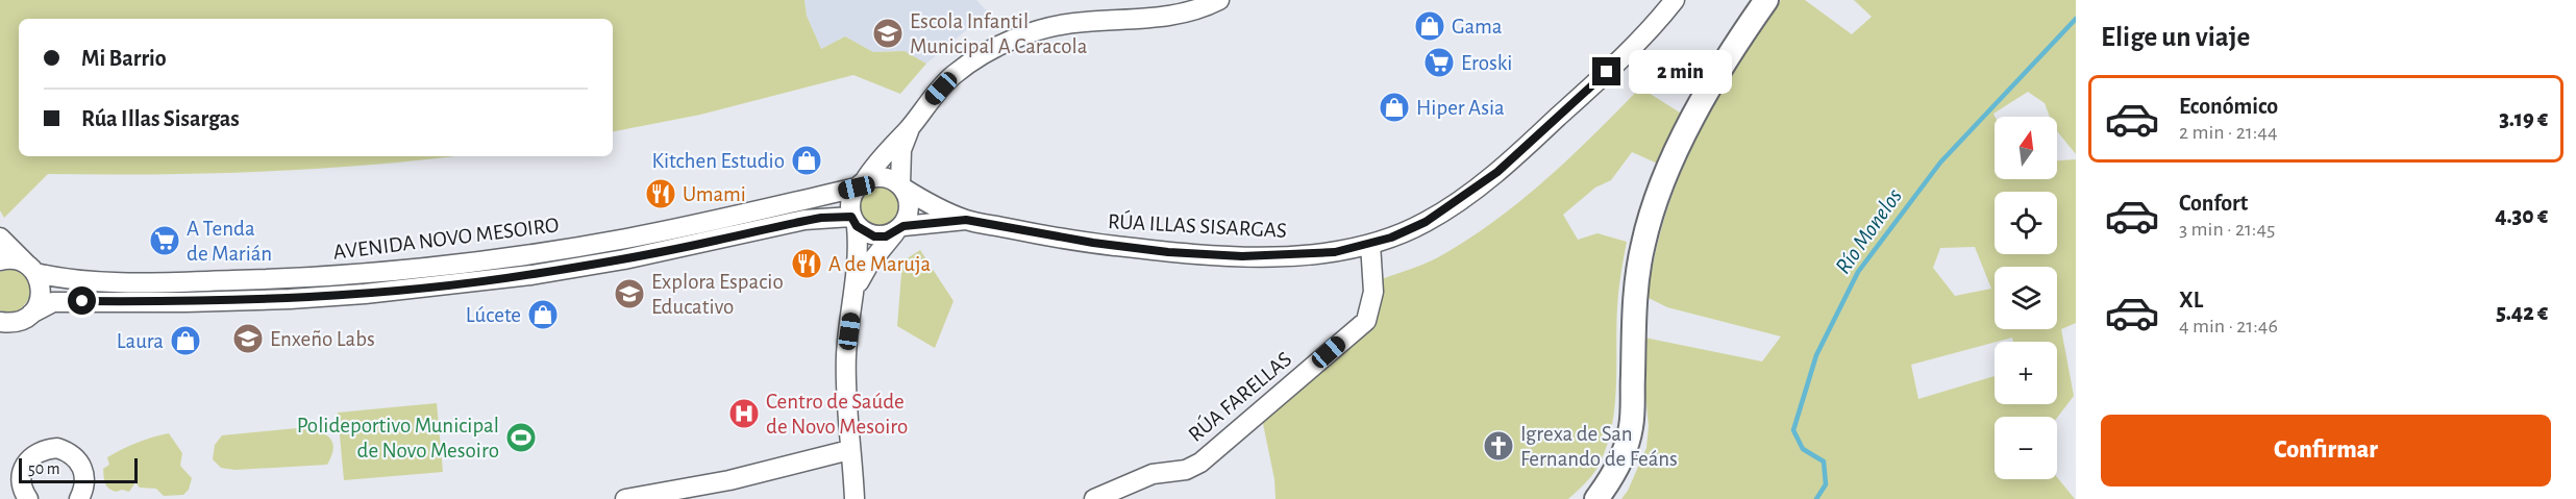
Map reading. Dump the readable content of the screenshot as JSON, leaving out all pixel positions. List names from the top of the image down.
{
  "streets": {
    "street": ["RÚA ILLAS SISARGAS", "AVENIDA NOVO MESOIRO", "RÚA FARELLAS"]
  },
  "crossings": [
    ["RÚA ILLAS SISARGAS", "AVENIDA NOVO MESOIRO"],
    ["RÚA ILLAS SISARGAS", "RÚA FARELLAS"]
  ],
  "water": ["Río Monelos"],
  "places": {
    "shop": [
      "Gama",
      "Hiper Asia",
      "Kitchen Estudio",
      "Lúcete",
      "Laura"
    ],
    "school or university": ["Escola Infantil Municipal A Caracola", "Explora Espacio Educativo", "Enxeño Labs"],
    "supermarket": ["Eroski", "A Tenda de Marián"],
    "restaurant": ["Umami", "A de Maruja"],
    "hospital": ["Centro de Saúde de Novo Mesoiro"],
    "sports": ["Polideportivo Municipal de Novo Mesoiro"],
    "church": ["Igrexa de San Fernando de Feáns"]
  },
  "scale_bar": "50 m",
  "north": "top",
  "page": {
    "heading": "Elige un viaje",
    "banner": ["Mi Barrio", "Rúa Illas Sisargas"],
    "bubble": "2 min",
    "list": [
      {
        "name": "Económico",
        "note": "2 min · 21:44",
        "value": "3.19 €"
      },
      {
        "name": "Confort",
        "note": "3 min · 21:45",
        "value": "4.30 €"
      },
      {
        "name": "XL",
        "note": "4 min · 21:46",
        "value": "5.42 €"
      }
    ],
    "map_buttons": ["+", "−"],
    "buttons": "Confirmar",
    "scale": "50 m"
  }
}
